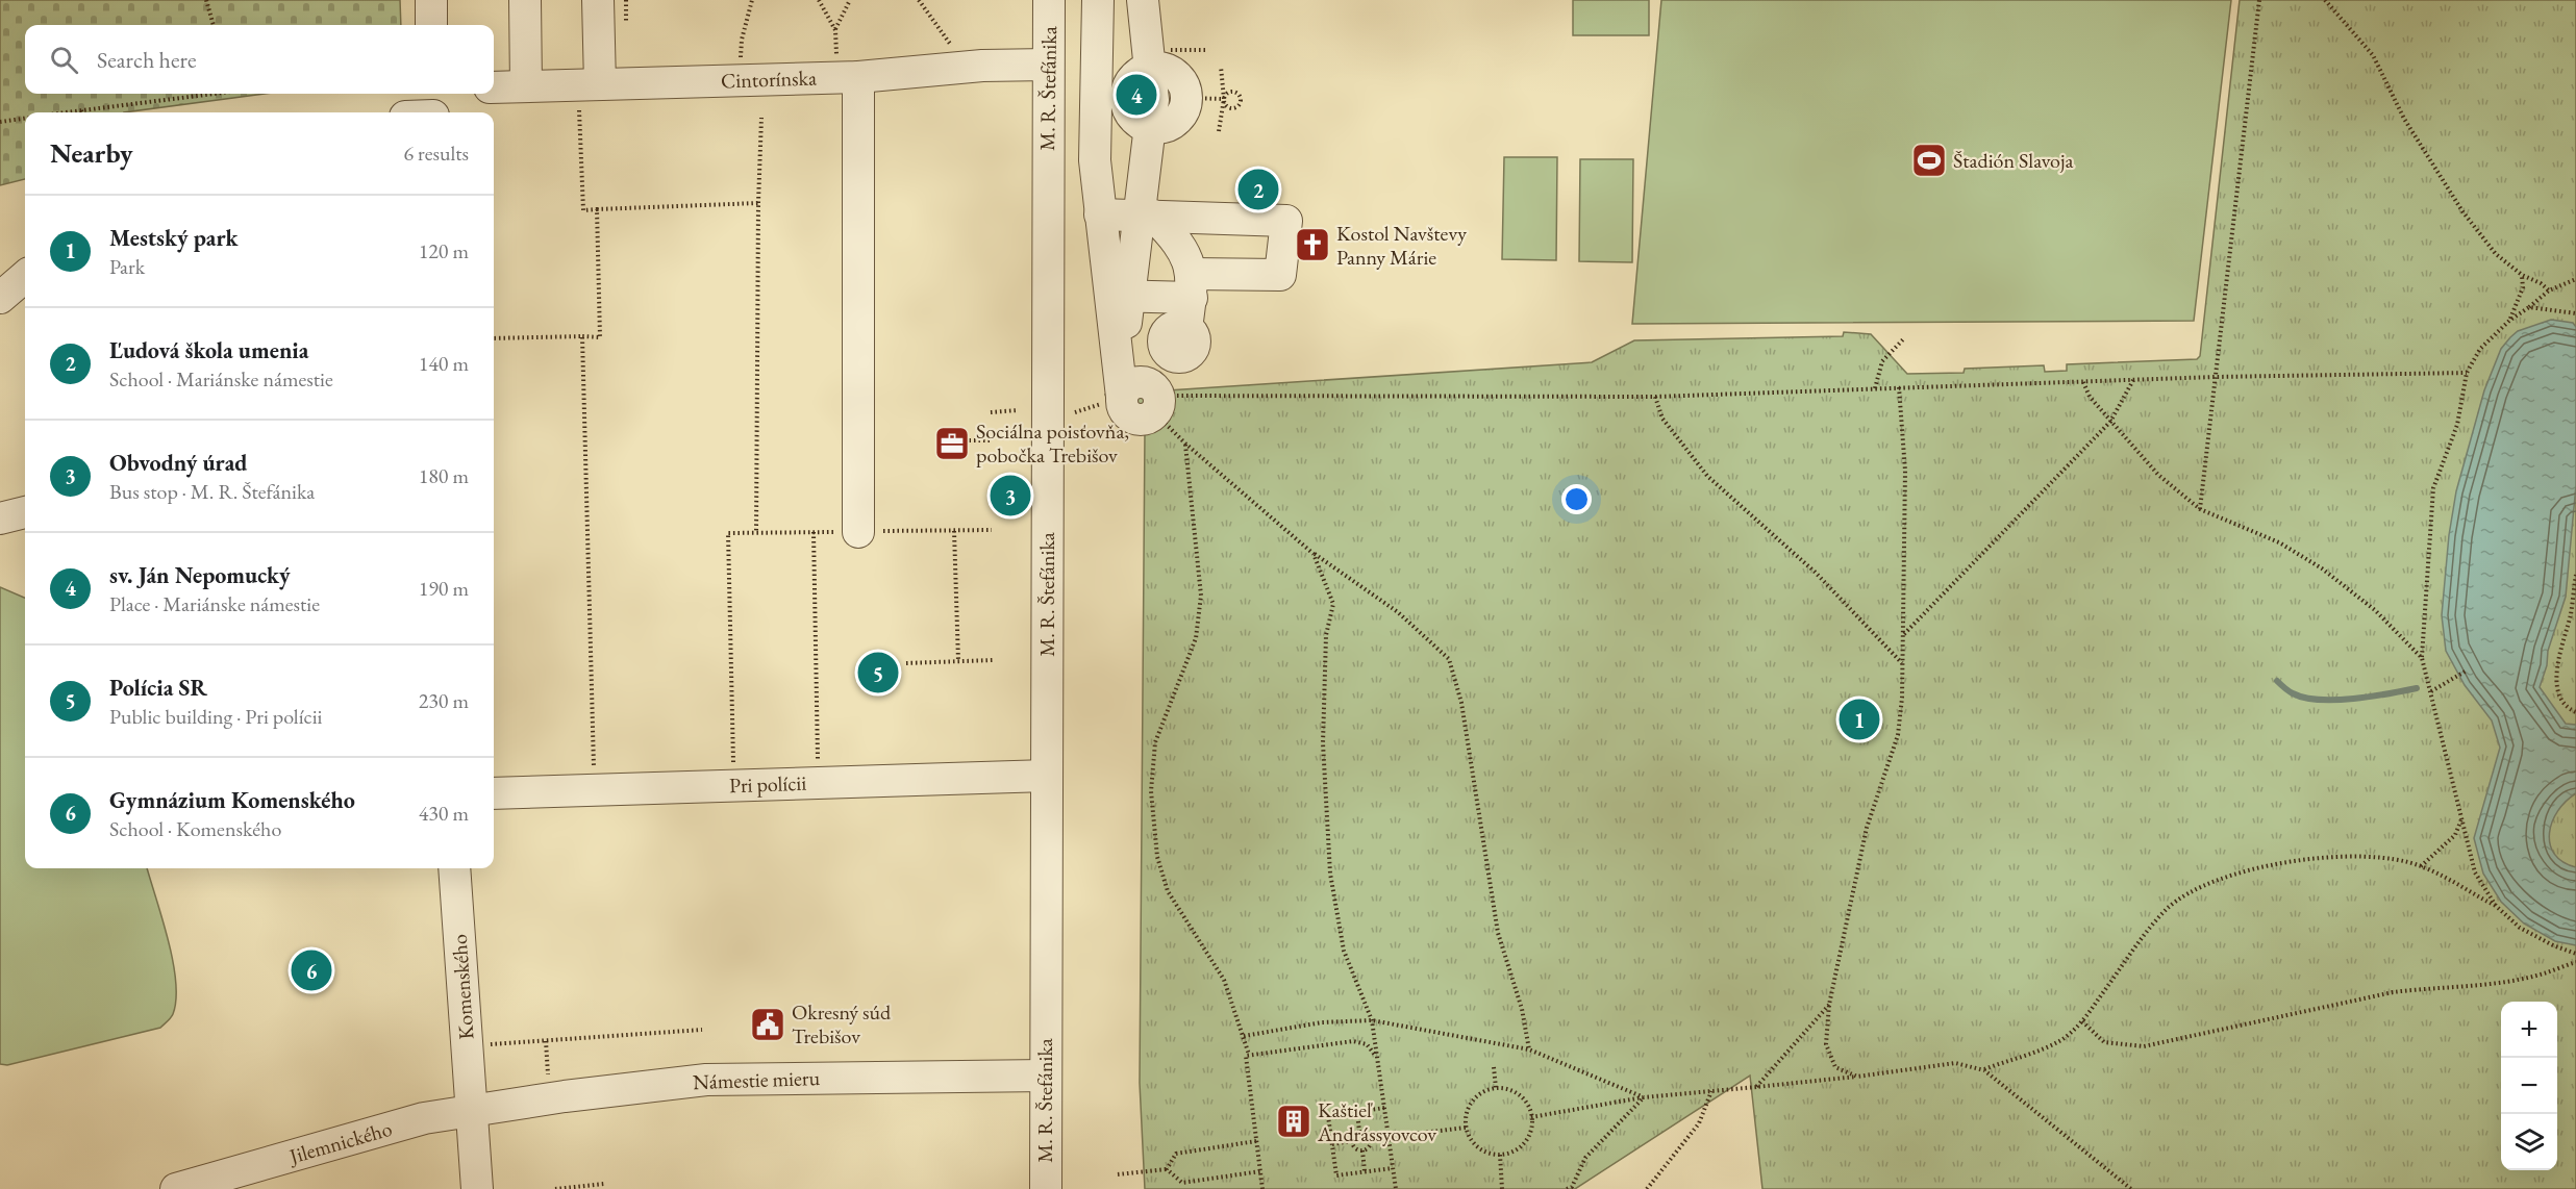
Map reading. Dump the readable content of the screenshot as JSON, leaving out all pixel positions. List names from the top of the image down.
{
  "streets": {
    "street": [
      "Cintorínska",
      "M. R. Štefánika",
      "Pri polícii",
      "Komenského",
      "Námestie mieru",
      "Jilemnického"
    ]
  },
  "crossings": [
    ["Cintorínska", "M. R. Štefánika"],
    ["M. R. Štefánika", "Pri polícii"],
    ["M. R. Štefánika", "Námestie mieru"],
    ["Komenského", "Námestie mieru"],
    ["Komenského", "Jilemnického"],
    ["Námestie mieru", "Jilemnického"]
  ],
  "places": {
    "sports": ["Štadión Slavoja"],
    "church": ["Kostol Navštevy Panny Márie"],
    "office": ["Sociálna poisťovňa, pobočka Trebišov"],
    "public building": ["Okresný súd Trebišov"],
    "building": ["Kaštieľ Andrássyovcov"]
  },
  "page": {
    "search": "Search here",
    "pins": [
      "4",
      "2",
      "3",
      "5",
      "1",
      "6"
    ],
    "heading": ["Nearby", "6 results"],
    "list": [
      {
        "mark": "1",
        "name": "Mestský park",
        "note": "Park",
        "value": "120 m"
      },
      {
        "mark": "2",
        "name": "Ľudová škola umenia",
        "note": "School · Mariánske námestie",
        "value": "140 m"
      },
      {
        "mark": "3",
        "name": "Obvodný úrad",
        "note": "Bus stop · M. R. Štefánika",
        "value": "180 m"
      },
      {
        "mark": "4",
        "name": "sv. Ján Nepomucký",
        "note": "Place · Mariánske námestie",
        "value": "190 m"
      },
      {
        "mark": "5",
        "name": "Polícia SR",
        "note": "Public building · Pri polícii",
        "value": "230 m"
      },
      {
        "mark": "6",
        "name": "Gymnázium Komenského",
        "note": "School · Komenského",
        "value": "430 m"
      }
    ],
    "map_buttons": ["+", "−"]
  }
}
